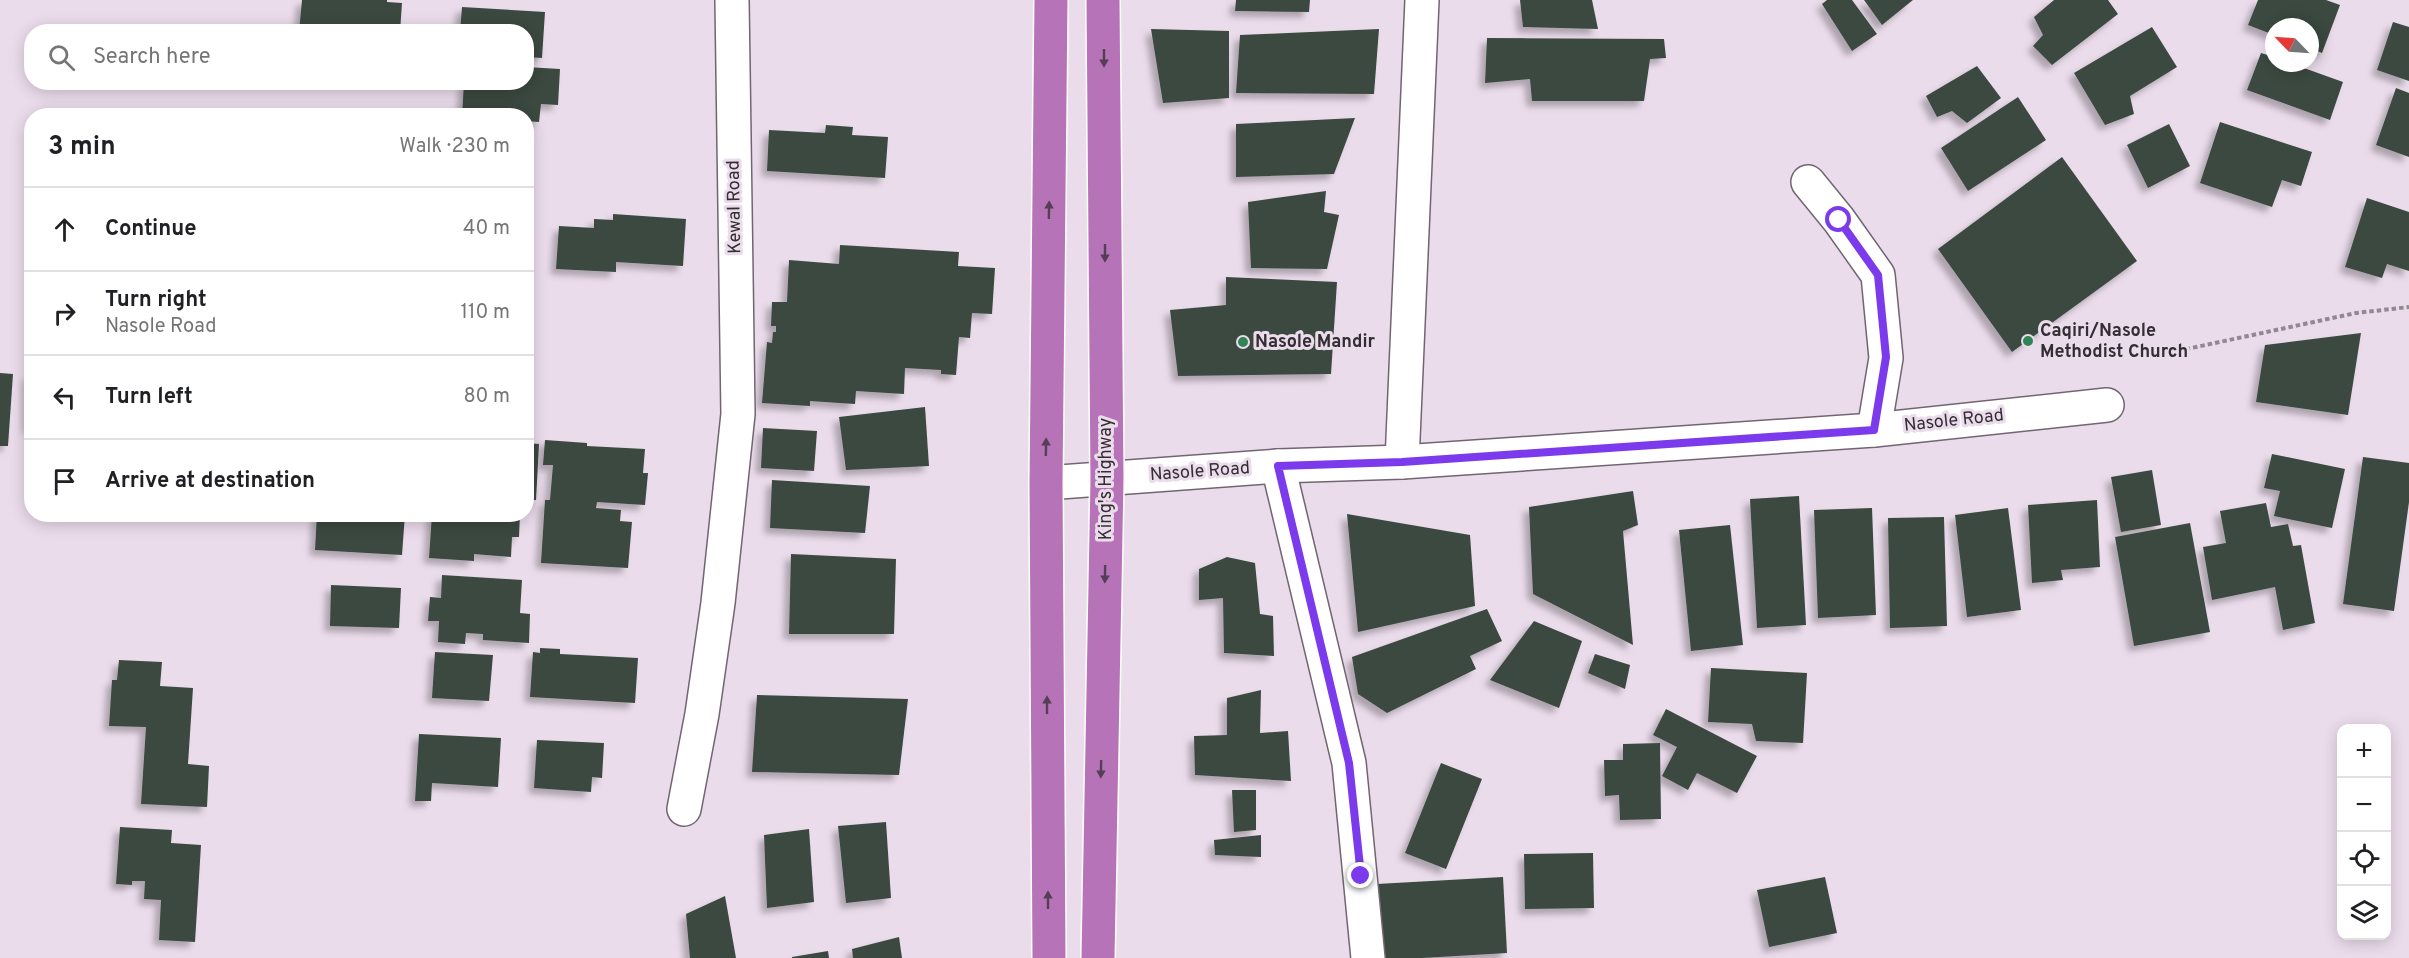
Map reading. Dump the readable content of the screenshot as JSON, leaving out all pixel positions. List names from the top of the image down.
{
  "streets": {
    "highway": ["King's Highway"],
    "street": ["Kewal Road", "Nasole Road"]
  },
  "crossings": [
    ["Nasole Road", "King's Highway"]
  ],
  "places": ["Caqiri/Nasole Methodist Church", "Nasole Mandir"],
  "north": "top left",
  "page": {
    "search": "Search here",
    "heading": ["3 min", "Walk · 230 m"],
    "list": [
      ["Continue", "40 m"],
      ["Turn right", "Nasole Road", "110 m"],
      ["Turn left", "80 m"],
      "Arrive at destination"
    ],
    "map_buttons": ["+", "−"]
  }
}
